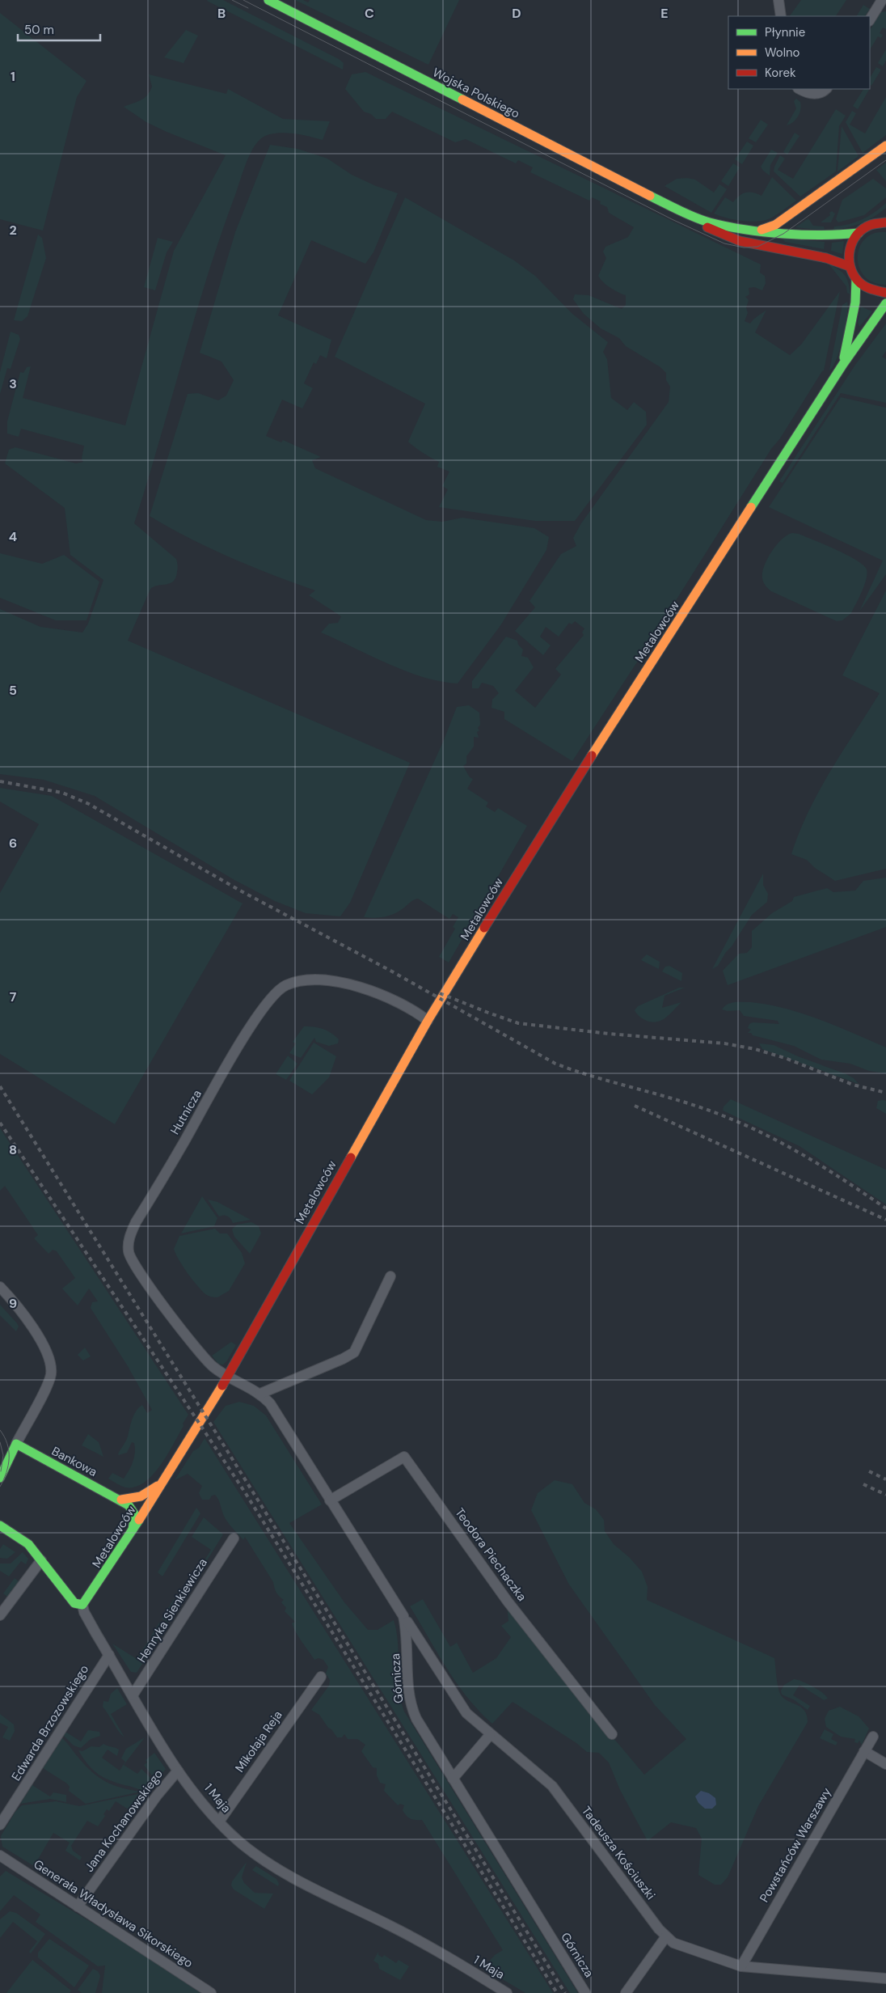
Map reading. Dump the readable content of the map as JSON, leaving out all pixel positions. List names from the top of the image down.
{
  "streets": {
    "street": [
      "Wojska Polskiego",
      "Metalowców",
      "Hutnicza",
      "Bankowa",
      "Teodora Piechaczka",
      "Henryka Sienkiewicza",
      "Górnicza",
      "Edwarda Brzozowskiego",
      "Mikołaja Reja",
      "1 Maja",
      "Jana Kochanowskiego",
      "Powstańców Warszawy",
      "Tadeusza Kościuszki",
      "Generała Władysława Sikorskiego"
    ]
  },
  "crossings": [
    ["Metalowców", "Hutnicza"],
    ["Metalowców", "Bankowa"],
    ["Metalowców", "Górnicza"],
    ["Metalowców", "1 Maja"],
    ["Hutnicza", "Górnicza"],
    ["Teodora Piechaczka", "Górnicza"],
    ["Henryka Sienkiewicza", "1 Maja"],
    ["Górnicza", "Tadeusza Kościuszki"],
    ["Edwarda Brzozowskiego", "1 Maja"],
    ["Mikołaja Reja", "1 Maja"],
    ["1 Maja", "Jana Kochanowskiego"],
    ["Jana Kochanowskiego", "Generała Władysława Sikorskiego"],
    ["Powstańców Warszawy", "Tadeusza Kościuszki"]
  ],
  "legend": ["Płynnie", "Wolno", "Korek"],
  "scale_bar": "50 m",
  "grid": {
    "columns": [
      "B",
      "C",
      "D",
      "E"
    ],
    "rows": [
      "1",
      "2",
      "3",
      "4",
      "5",
      "6",
      "7",
      "8",
      "9"
    ]
  }
}
